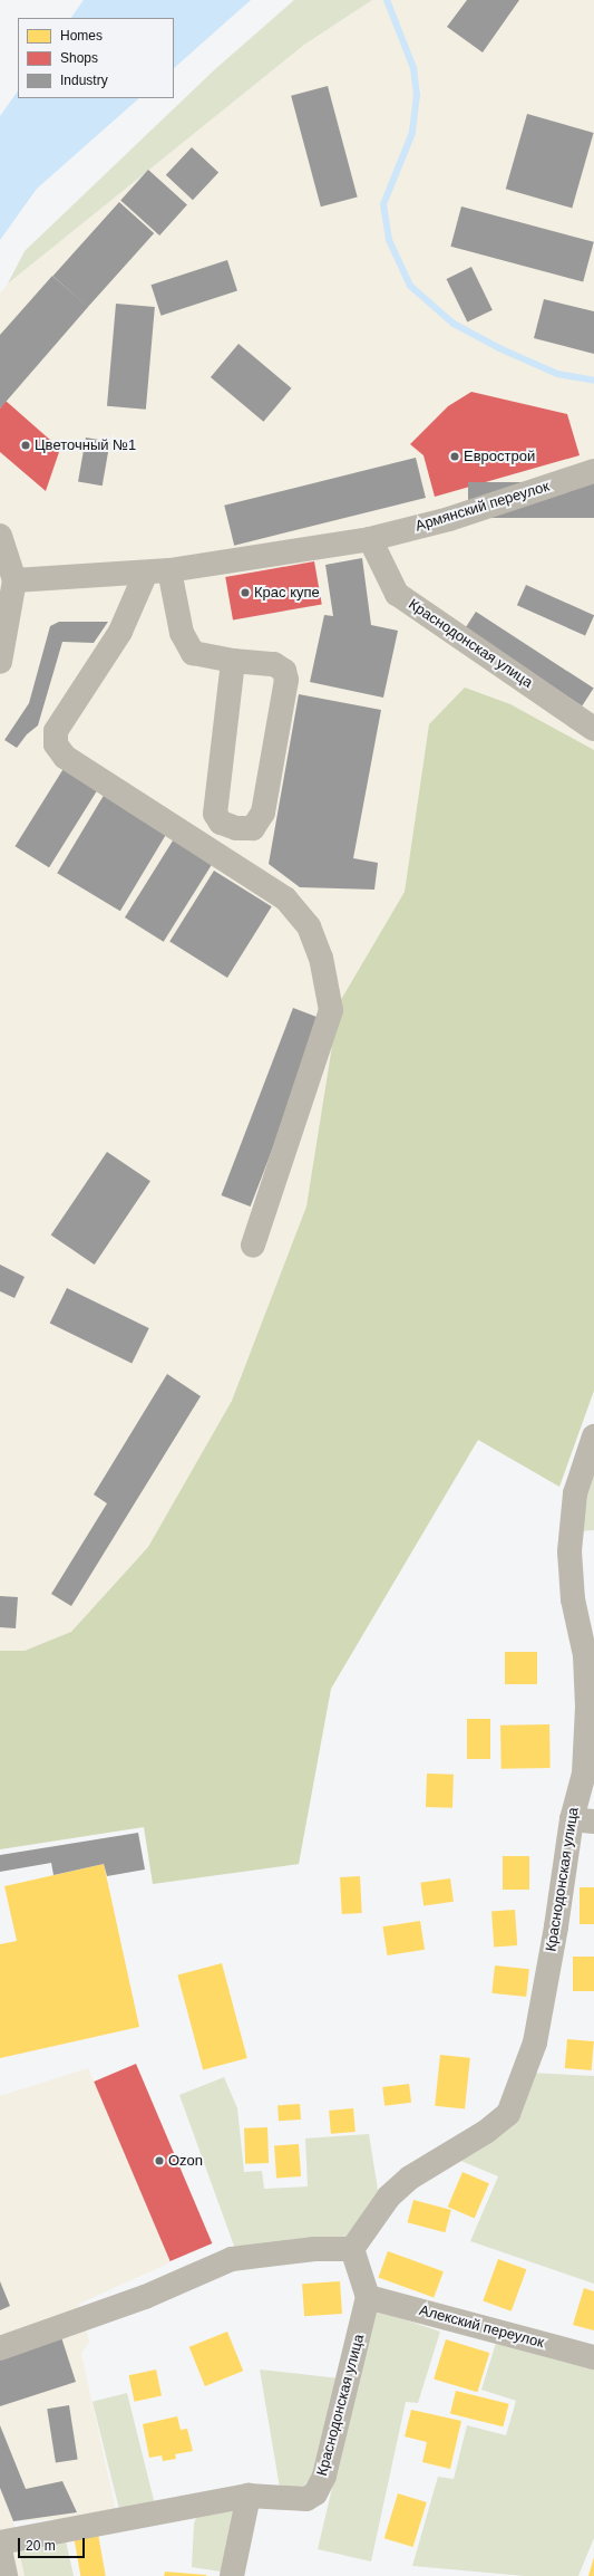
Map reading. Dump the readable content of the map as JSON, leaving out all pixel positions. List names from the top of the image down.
{
  "streets": {
    "street": ["Армянский переулок", "Краснодонская улица", "Алекский переулок"]
  },
  "crossings": [
    ["Армянский переулок", "Краснодонская улица"],
    ["Краснодонская улица", "Алекский переулок"]
  ],
  "places": [
    "Цветочный №1",
    "Еврострой",
    "Крас купе",
    "Ozon"
  ],
  "legend": ["Homes", "Shops", "Industry"],
  "scale_bar": "20 m"
}
